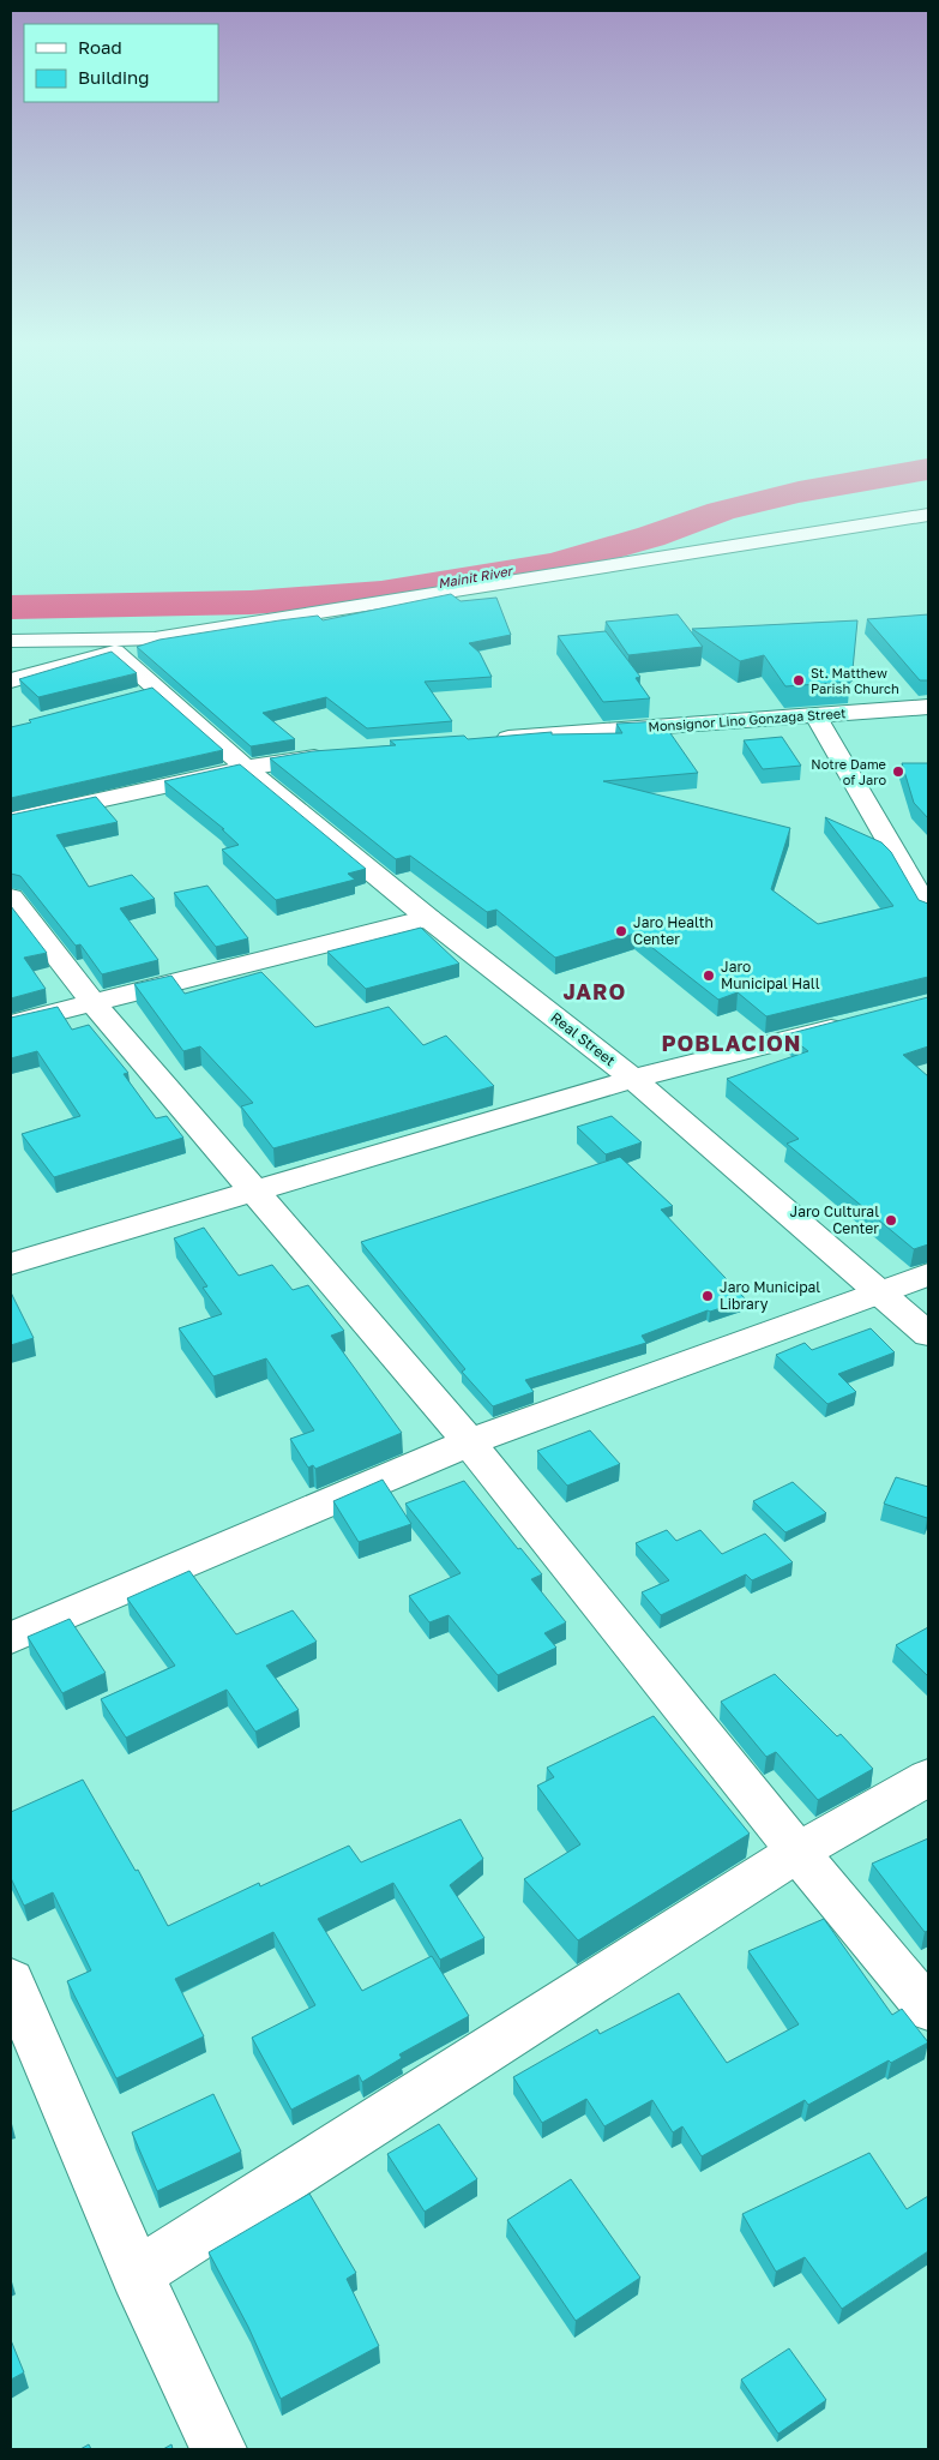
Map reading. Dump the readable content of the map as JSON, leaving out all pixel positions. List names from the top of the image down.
{
  "streets": {
    "street": ["Monsignor Lino Gonzaga Street", "Real Street"]
  },
  "districts": ["JARO", "POBLACION"],
  "water": ["Mainit River"],
  "places": [
    "St. Matthew Parish Church",
    "Notre Dame of Jaro",
    "Jaro Health Center",
    "Jaro Municipal Hall",
    "Jaro Cultural Center",
    "Jaro Municipal Library"
  ],
  "legend": ["Road", "Building"]
}
